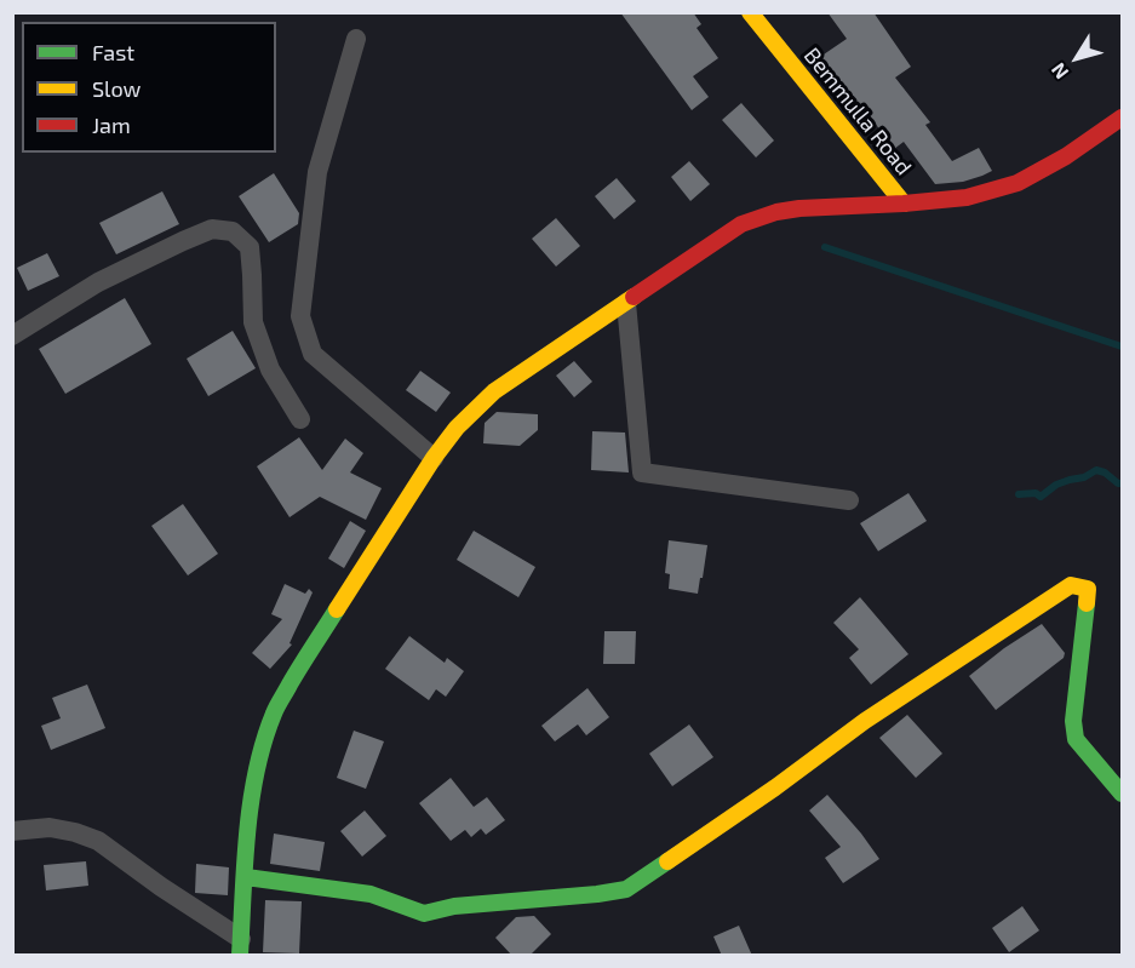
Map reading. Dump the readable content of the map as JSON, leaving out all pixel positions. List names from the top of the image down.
{
  "streets": {
    "street": ["Bemmulla Road"]
  },
  "legend": ["Fast", "Slow", "Jam"],
  "north": "bottom left"
}
